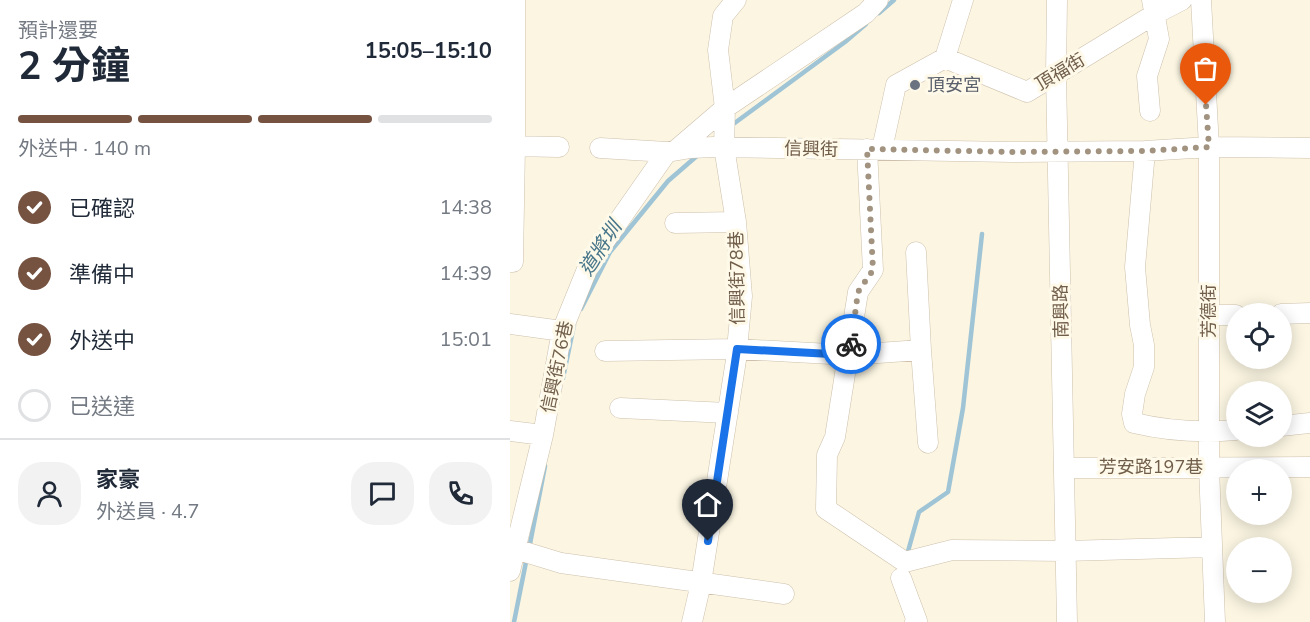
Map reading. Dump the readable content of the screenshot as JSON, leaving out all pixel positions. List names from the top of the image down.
{
  "streets": {
    "street": [
      "頂福街",
      "信興街",
      "信興街78巷",
      "南興路",
      "芳德街",
      "信興街76巷",
      "芳安路197巷"
    ]
  },
  "crossings": [
    ["頂福街", "南興路"],
    ["信興街", "信興街78巷"],
    ["信興街", "南興路"],
    ["信興街", "芳德街"],
    ["信興街", "信興街76巷"],
    ["信興街78巷", "信興街76巷"],
    ["南興路", "芳安路197巷"],
    ["芳德街", "芳安路197巷"]
  ],
  "water": ["道將圳"],
  "places": ["頂安宮"],
  "page": {
    "heading": ["2 分鐘", "預計還要", "15:05–15:10"],
    "panel": ["家豪", "外送員 · 4.7"],
    "bar": "外送中 · 140 m",
    "list": [
      ["已確認", "14:38"],
      ["準備中", "14:39"],
      ["外送中", "15:01"],
      "已送達"
    ],
    "map_buttons": ["+", "−"]
  }
}
